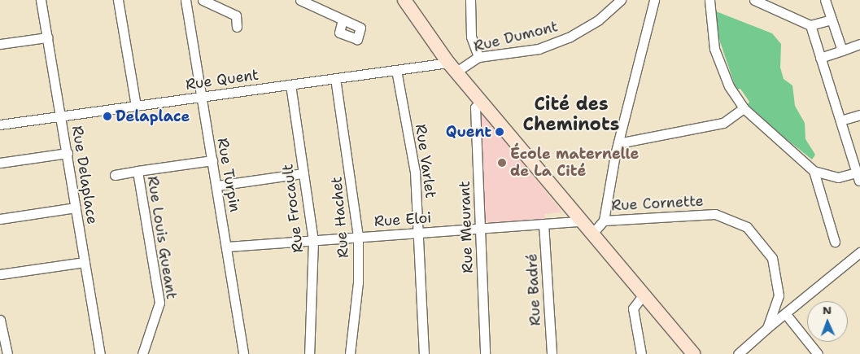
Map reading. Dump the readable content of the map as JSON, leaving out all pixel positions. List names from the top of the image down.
{
  "streets": {
    "street": [
      "Rue Dumont",
      "Rue Quent",
      "Rue Varlet",
      "Rue Delaplace",
      "Rue Turpin",
      "Rue Cornette",
      "Rue Frocault",
      "Rue Hachet",
      "Rue Eloi",
      "Rue Meurant",
      "Rue Louis Gueant",
      "Rue Badré"
    ]
  },
  "crossings": [
    ["Rue Dumont", "Rue Quent"],
    ["Rue Quent", "Rue Varlet"],
    ["Rue Quent", "Rue Delaplace"],
    ["Rue Quent", "Rue Turpin"],
    ["Rue Quent", "Rue Frocault"],
    ["Rue Quent", "Rue Hachet"],
    ["Rue Varlet", "Rue Eloi"],
    ["Rue Turpin", "Rue Eloi"],
    ["Rue Turpin", "Rue Louis Gueant"],
    ["Rue Frocault", "Rue Eloi"],
    ["Rue Hachet", "Rue Eloi"],
    ["Rue Eloi", "Rue Meurant"],
    ["Rue Eloi", "Rue Badré"]
  ],
  "districts": ["Cité des Cheminots"],
  "places": ["Delaplace", "Quent", "École maternelle de La Cité"],
  "north": "top"
}
